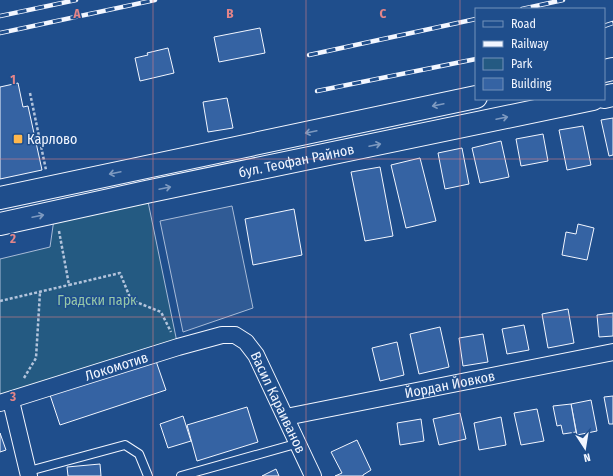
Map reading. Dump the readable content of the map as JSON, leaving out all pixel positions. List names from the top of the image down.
{
  "streets": {
    "main road": ["бул. Теофан Райнов"],
    "street": ["Локомотив", "Йордан Йовков", "Васил Караиванов"]
  },
  "crossings": [
    ["Локомотив", "Васил Караиванов"],
    ["Йордан Йовков", "Васил Караиванов"]
  ],
  "parks": ["Градски парк"],
  "places": {
    "transit": ["Карлово"]
  },
  "legend": [
    "Road",
    "Railway",
    "Park",
    "Building"
  ],
  "north": "bottom",
  "grid": {
    "columns": ["A", "B", "C"],
    "rows": ["1", "2", "3"]
  }
}
